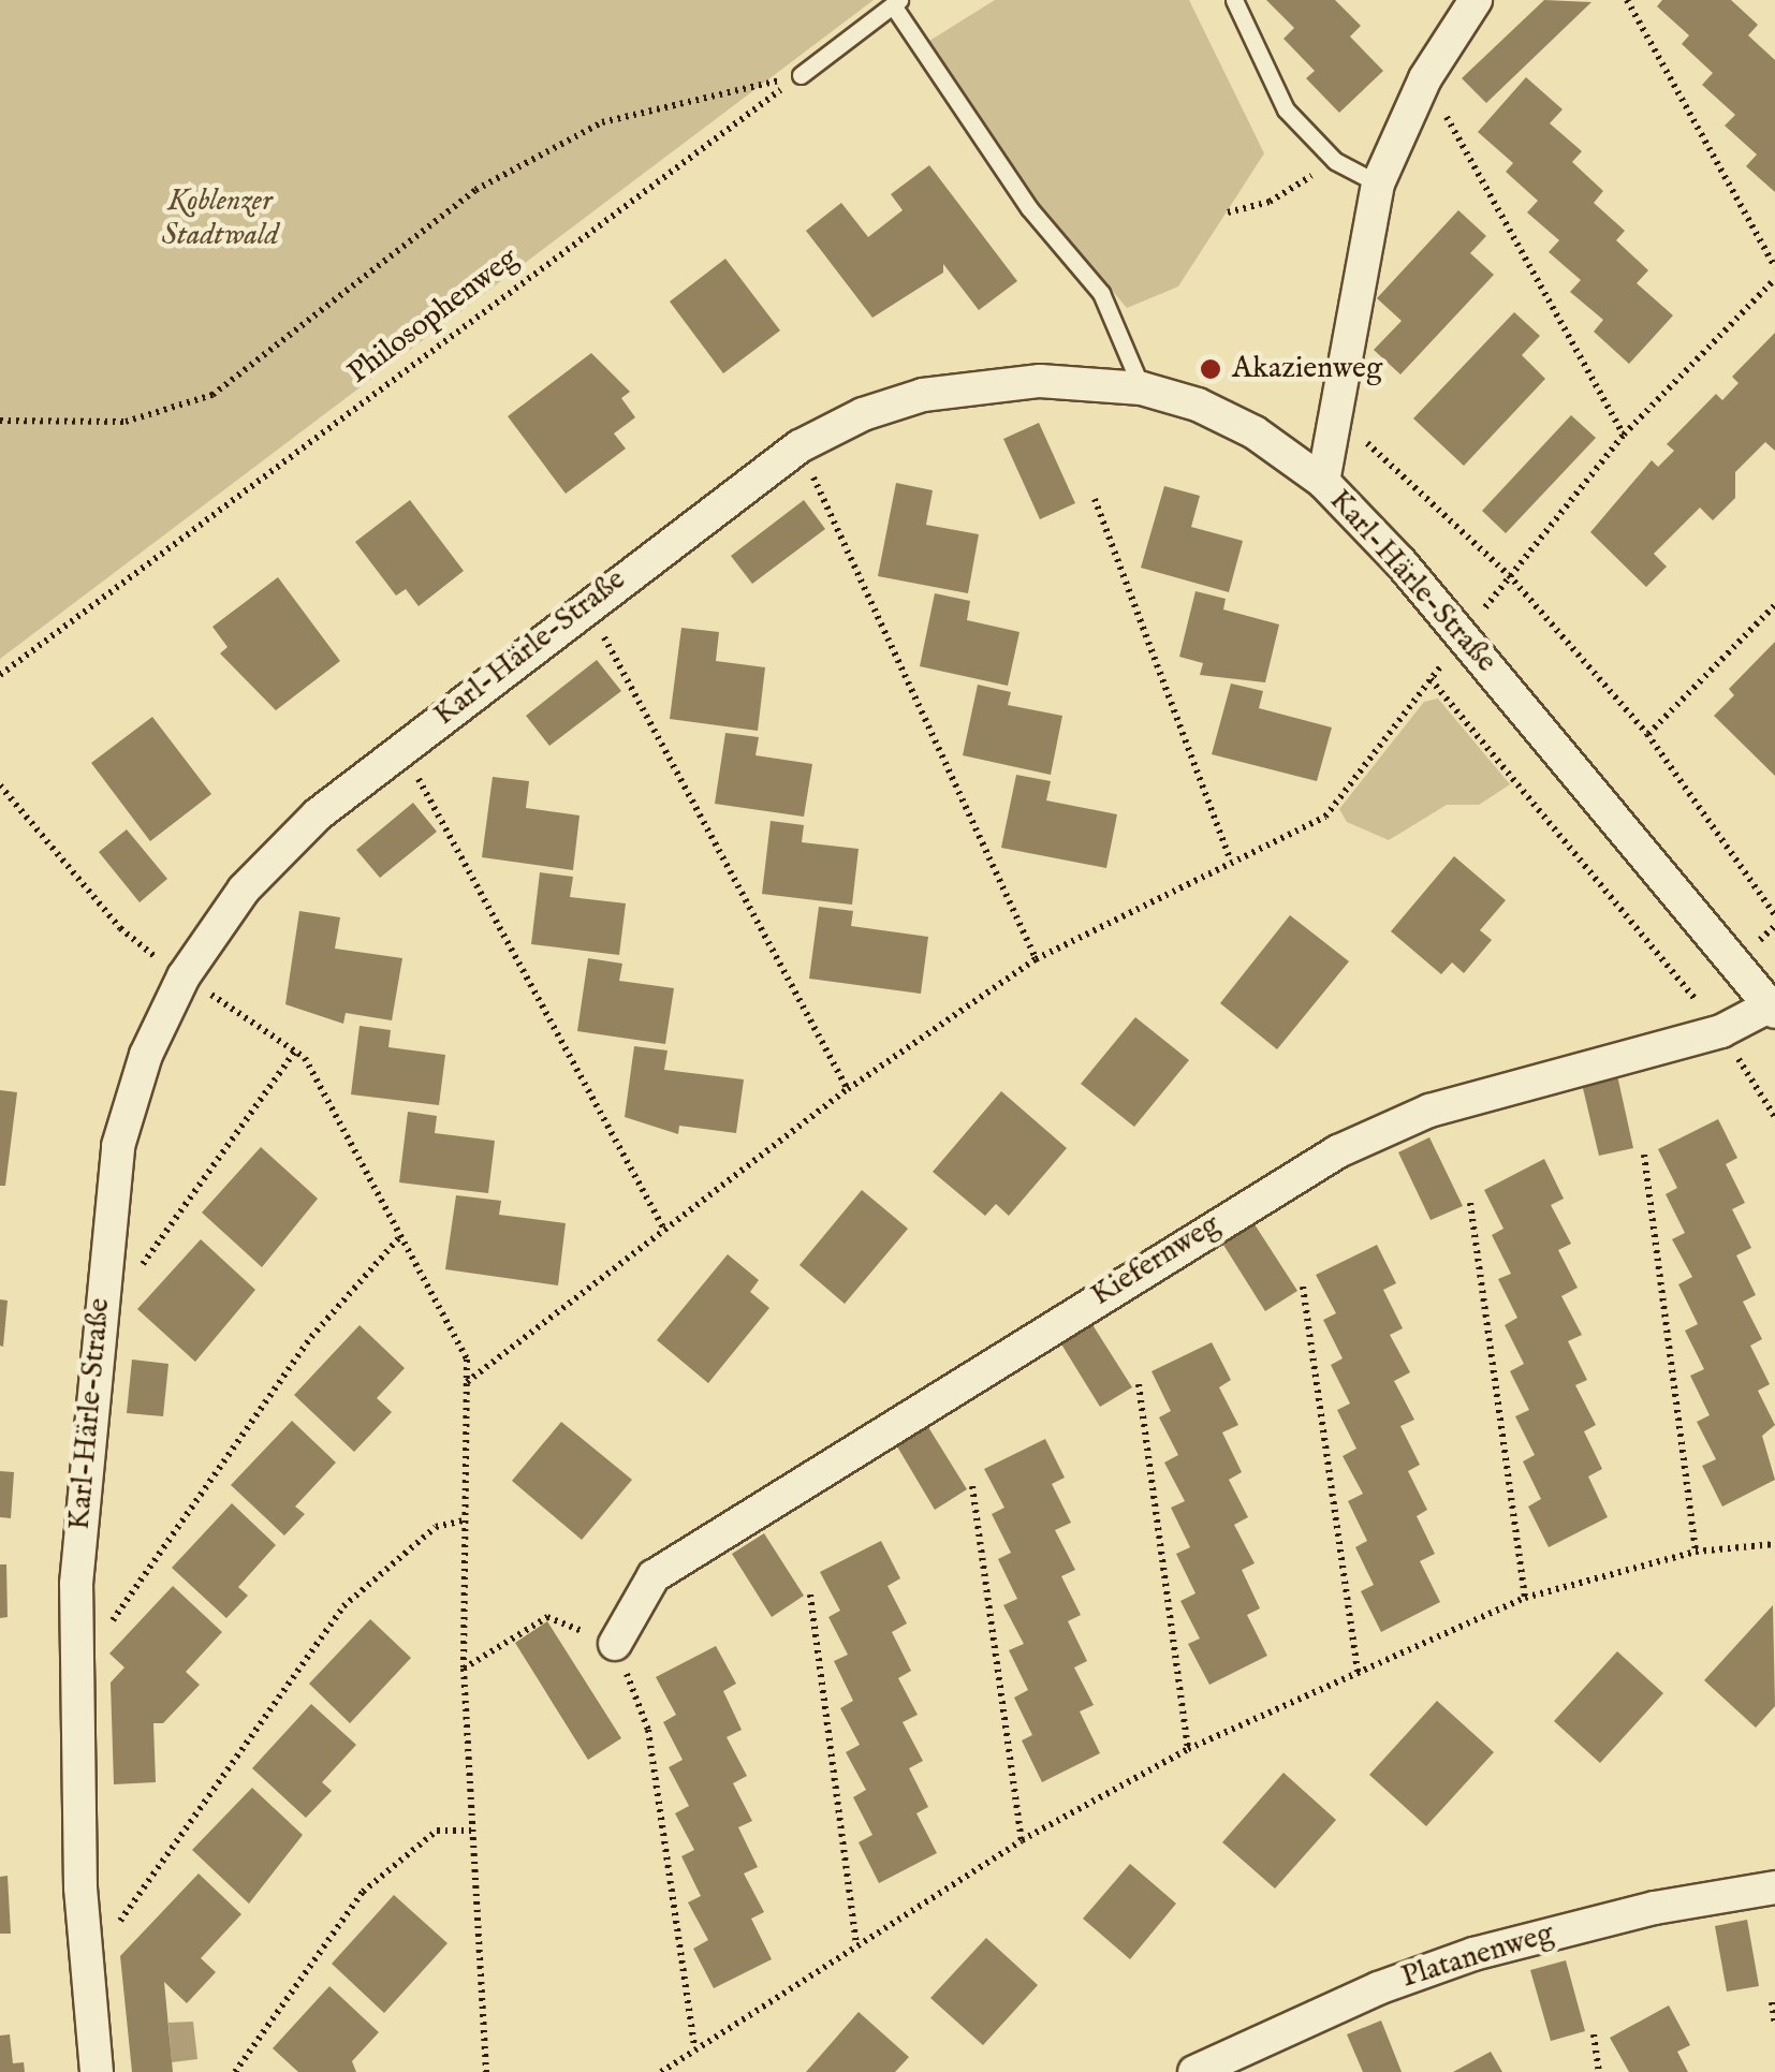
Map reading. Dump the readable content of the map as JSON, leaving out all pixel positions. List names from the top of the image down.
{
  "streets": {
    "street": ["Karl-Härle-Straße", "Kiefernweg", "Platanenweg"],
    "path": ["Philosophenweg"]
  },
  "crossings": [
    ["Karl-Härle-Straße", "Kiefernweg"]
  ],
  "parks": ["Koblenzer Stadtwald"],
  "places": ["Akazienweg"]
}
